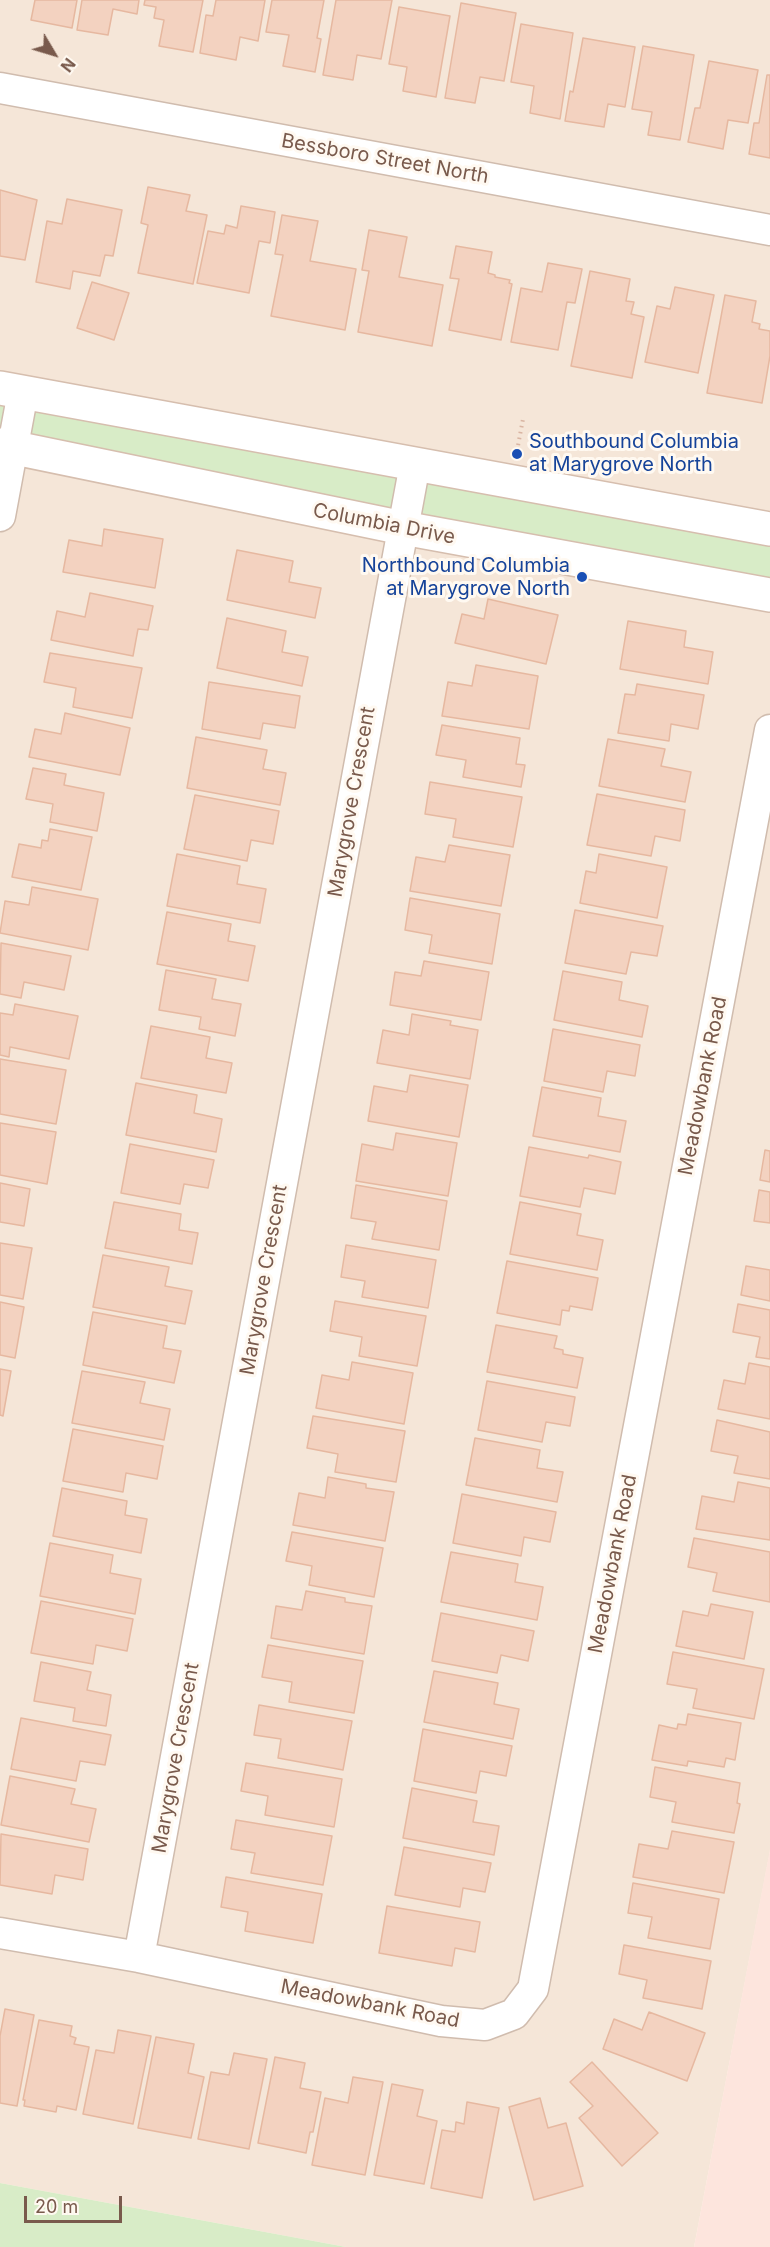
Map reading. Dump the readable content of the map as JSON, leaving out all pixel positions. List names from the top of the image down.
{
  "streets": {
    "street": [
      "Bessboro Street North",
      "Columbia Drive",
      "Marygrove Crescent",
      "Meadowbank Road"
    ]
  },
  "crossings": [
    ["Columbia Drive", "Marygrove Crescent"],
    ["Marygrove Crescent", "Meadowbank Road"]
  ],
  "places": ["Southbound Columbia at Marygrove North", "Northbound Columbia at Marygrove North"],
  "scale_bar": "20 m",
  "north": "bottom right"
}
